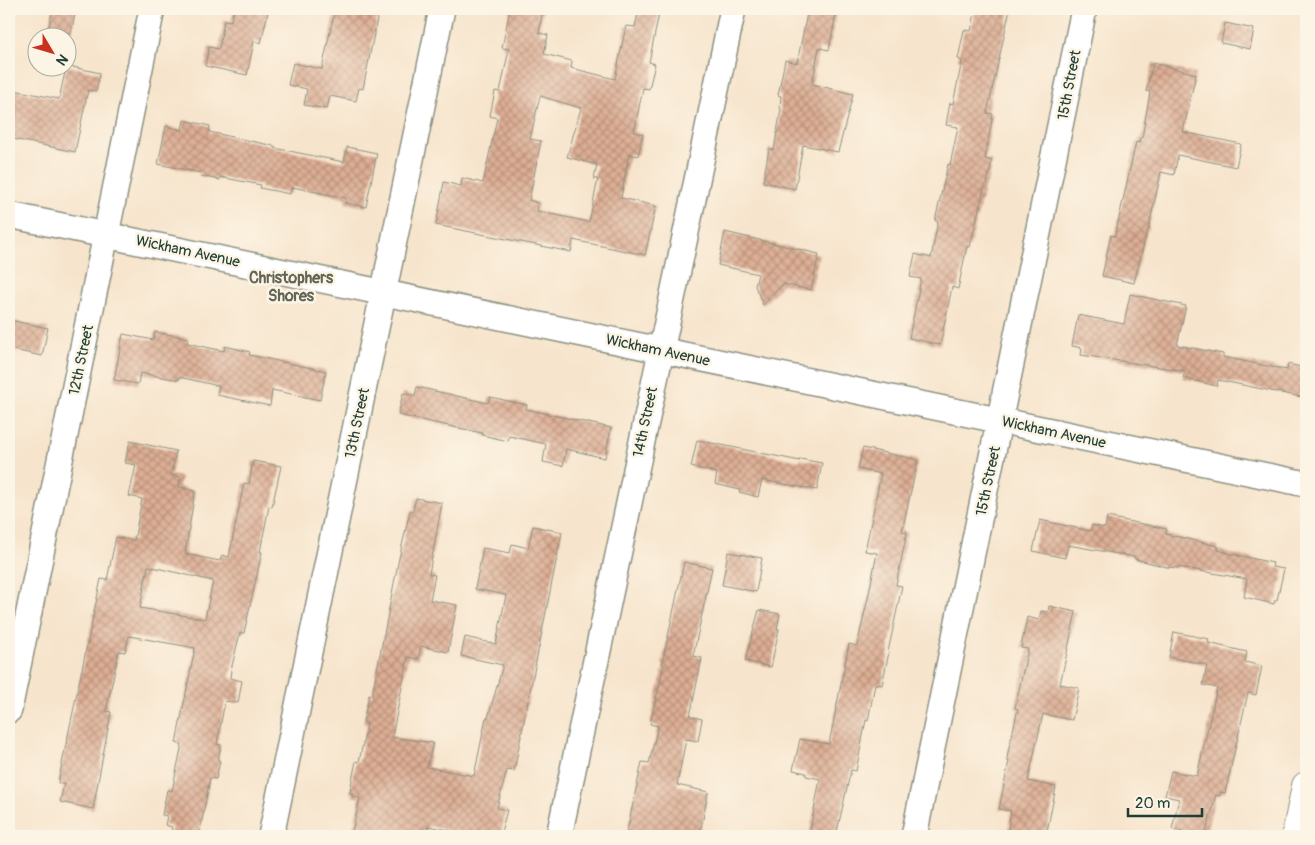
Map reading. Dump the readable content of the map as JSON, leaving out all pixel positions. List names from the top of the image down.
{
  "streets": {
    "street": [
      "15th Street",
      "Wickham Avenue",
      "12th Street",
      "14th Street",
      "13th Street"
    ]
  },
  "crossings": [
    ["15th Street", "Wickham Avenue"],
    ["Wickham Avenue", "12th Street"],
    ["Wickham Avenue", "14th Street"],
    ["Wickham Avenue", "13th Street"]
  ],
  "districts": ["Christophers Shores"],
  "scale_bar": "20 m",
  "north": "bottom right"
}
